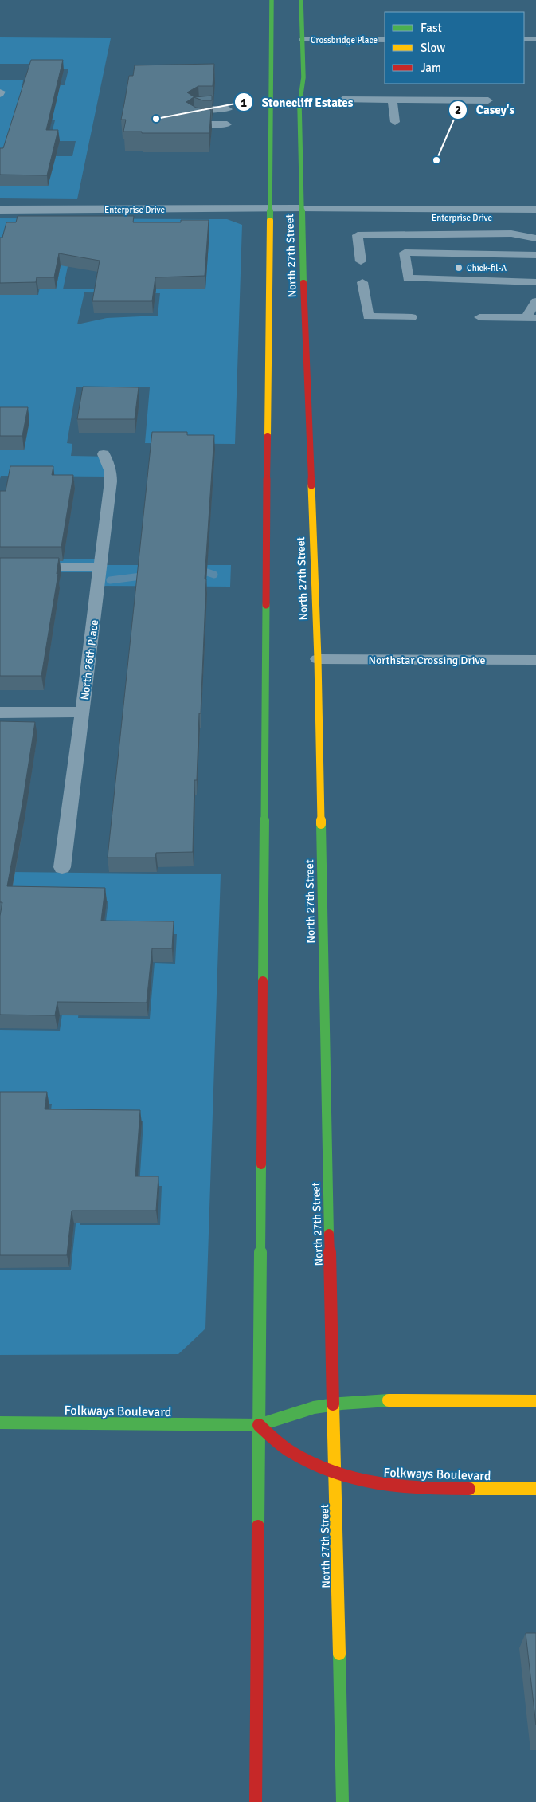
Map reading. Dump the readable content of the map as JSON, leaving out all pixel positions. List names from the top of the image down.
{
  "streets": {
    "main road": ["North 27th Street", "Folkways Boulevard"],
    "street": ["Enterprise Drive"],
    "lane": ["Crossbridge Place", "North 26th Place", "Northstar Crossing Drive"]
  },
  "crossings": [
    ["Crossbridge Place", "North 27th Street"],
    ["Enterprise Drive", "North 27th Street"],
    ["North 27th Street", "Northstar Crossing Drive"],
    ["North 27th Street", "Folkways Boulevard"]
  ],
  "places": ["Stonecliff Estates", "Casey's", "Chick-fil-A"],
  "legend": ["Fast", "Slow", "Jam"]
}
